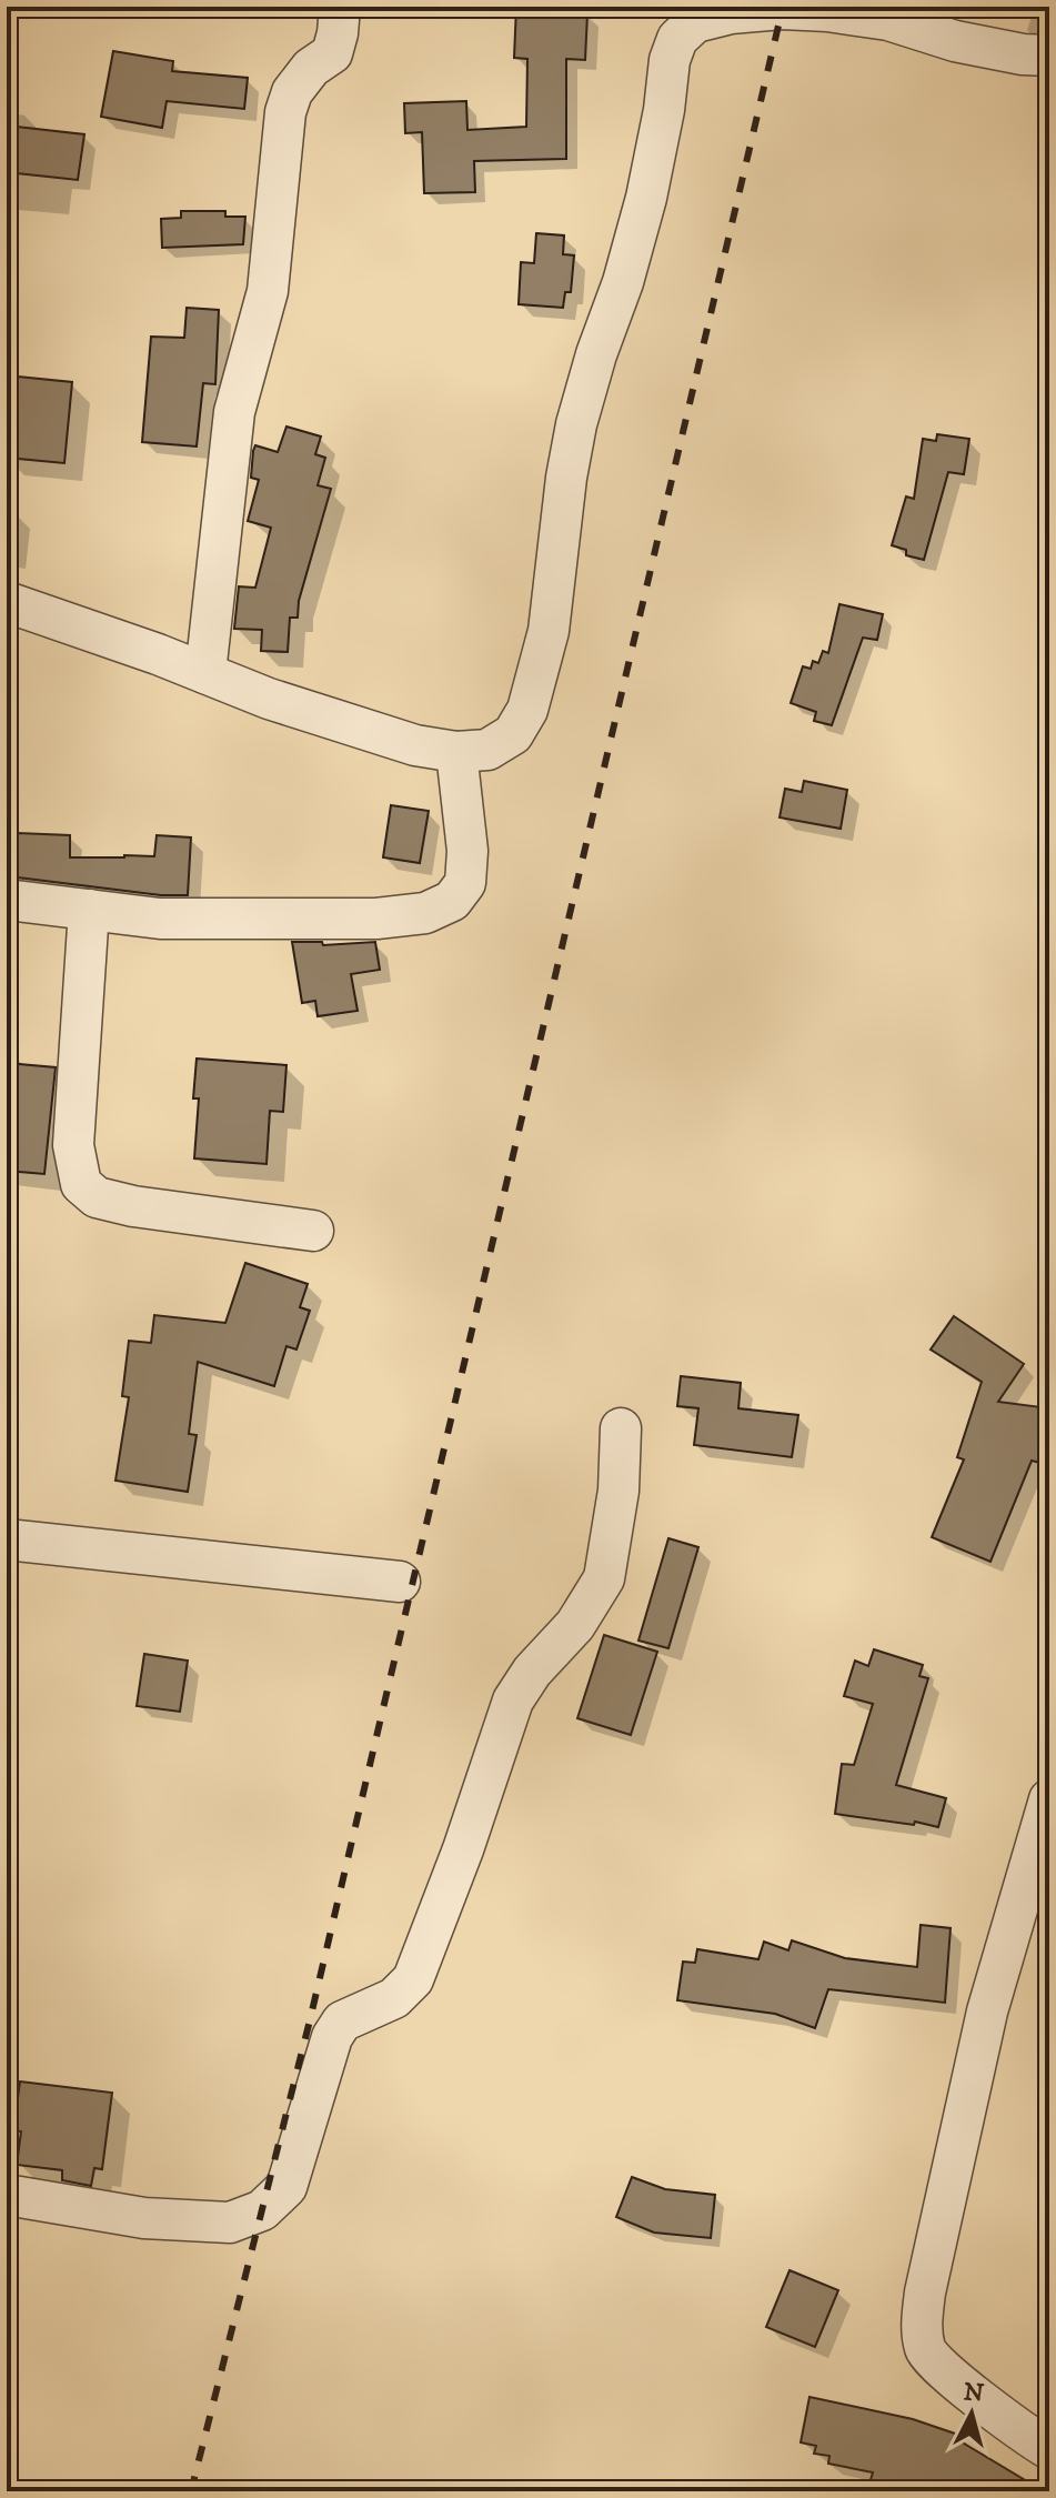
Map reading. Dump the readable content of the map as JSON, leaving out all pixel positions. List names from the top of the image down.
{
  "north": "top"
}
